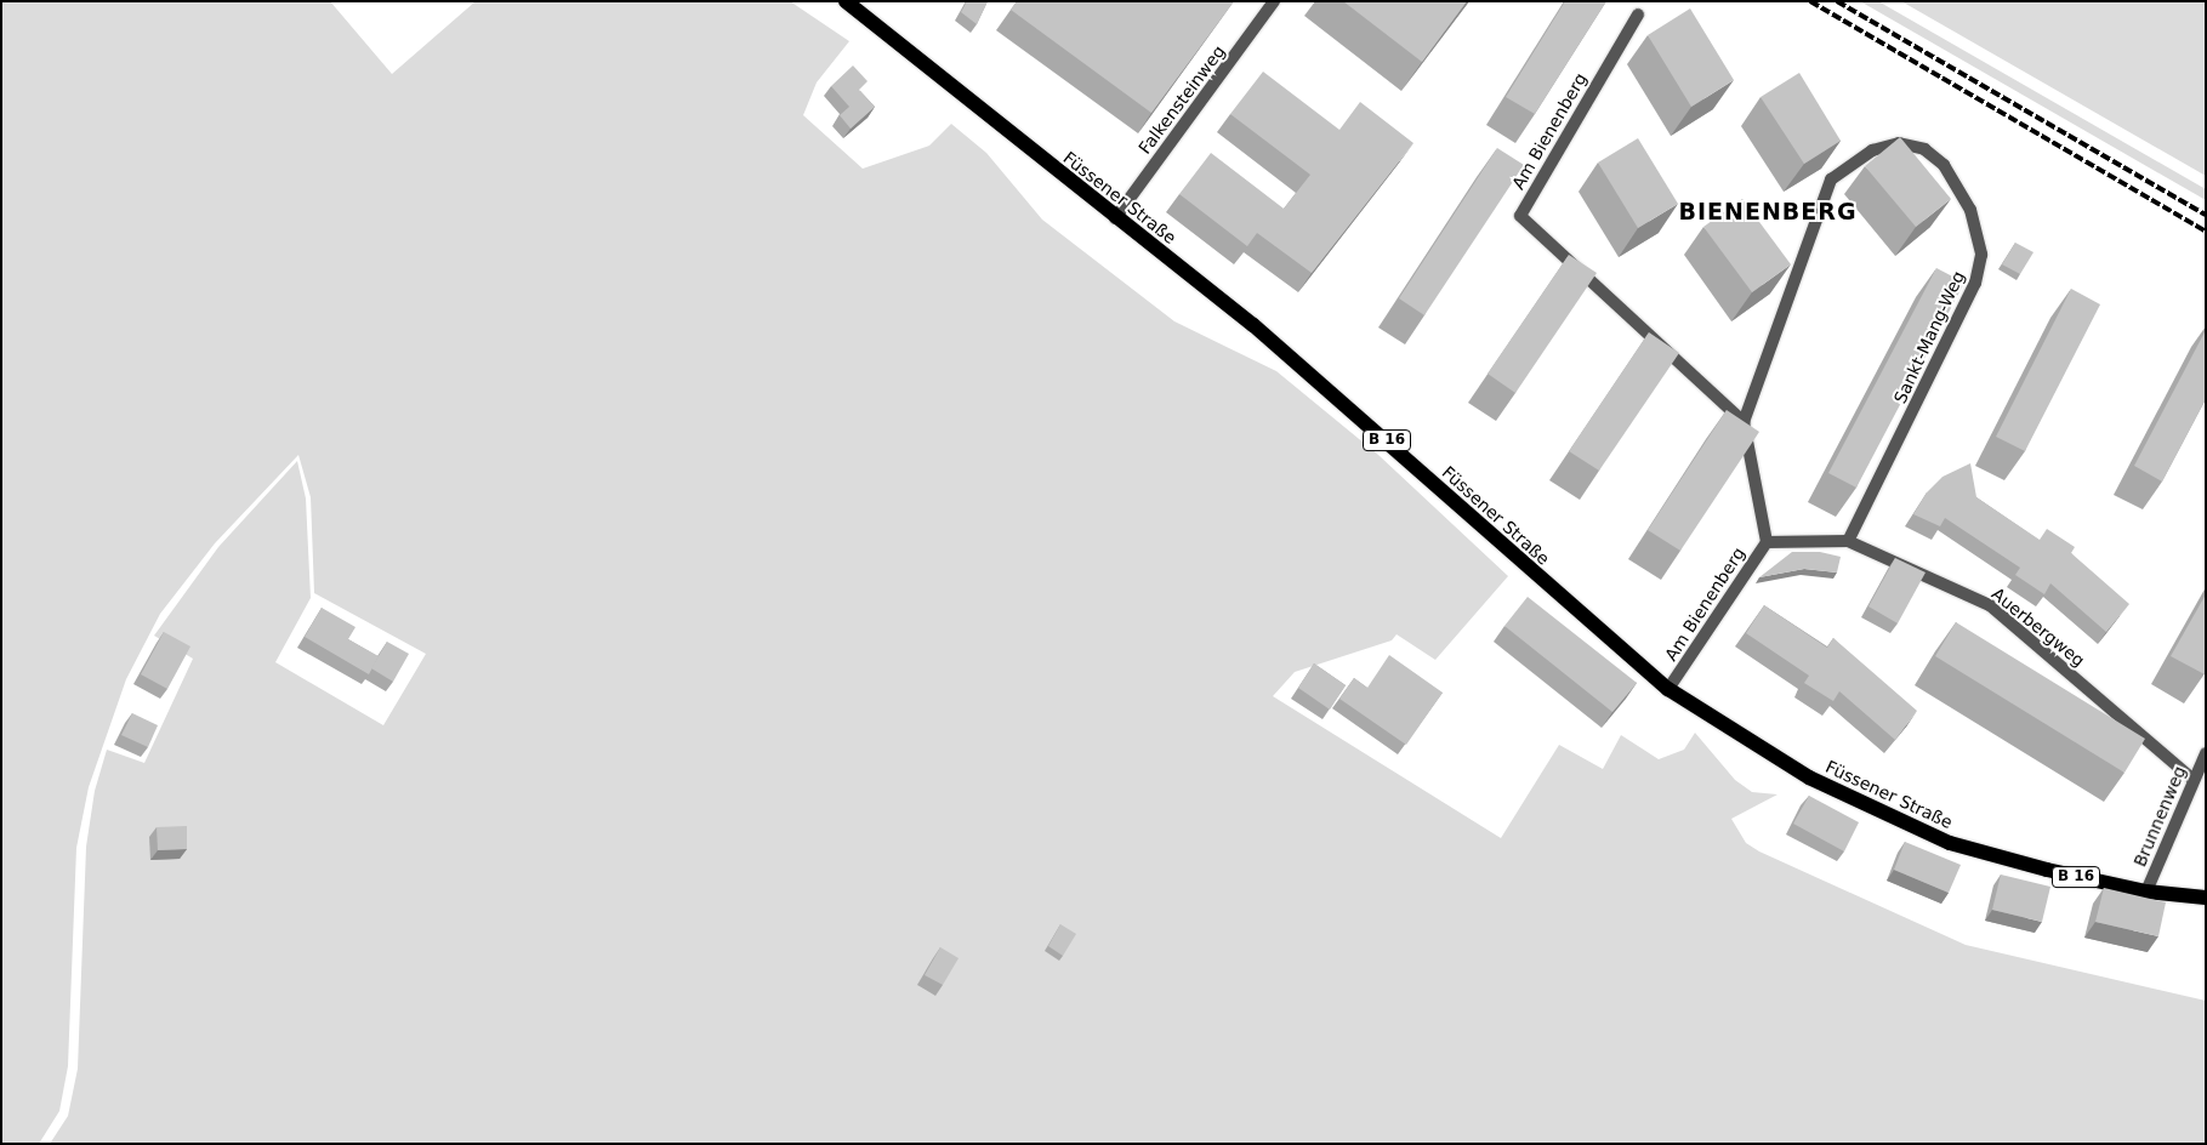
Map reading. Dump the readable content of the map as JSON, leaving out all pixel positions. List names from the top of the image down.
{
  "streets": {
    "main road": ["Füssener Straße", "B 16"],
    "street": [
      "Falkensteinweg",
      "Am Bienenberg",
      "Sankt-Mang-Weg",
      "Auerbergweg",
      "Brunnenweg"
    ]
  },
  "crossings": [
    ["Falkensteinweg", "Füssener Straße"],
    ["Am Bienenberg", "Füssener Straße"],
    ["Am Bienenberg", "Sankt-Mang-Weg"],
    ["Am Bienenberg", "Auerbergweg"],
    ["Füssener Straße", "Brunnenweg"],
    ["Sankt-Mang-Weg", "Auerbergweg"],
    ["Auerbergweg", "Brunnenweg"]
  ],
  "districts": ["BIENENBERG"]
}
